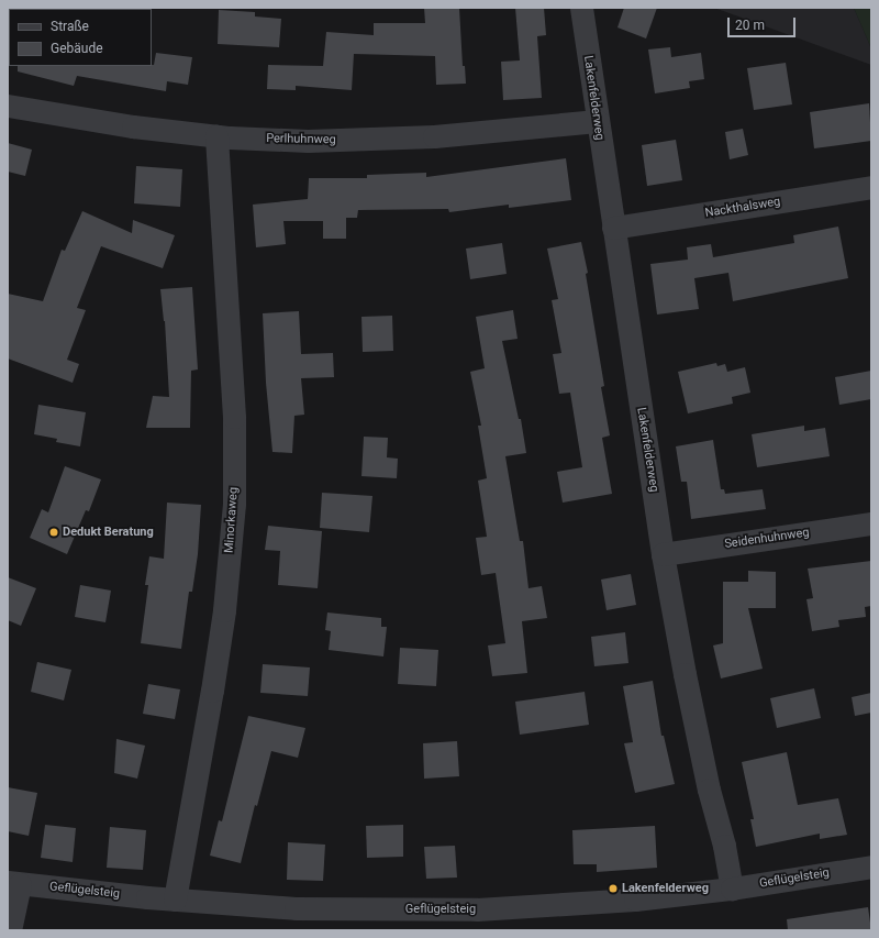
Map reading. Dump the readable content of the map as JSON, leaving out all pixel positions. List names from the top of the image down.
{
  "streets": {
    "street": [
      "Lakenfelderweg",
      "Perlhuhnweg",
      "Nackthalsweg",
      "Minorkaweg",
      "Seidenhuhnweg",
      "Geflügelsteig"
    ]
  },
  "crossings": [
    ["Lakenfelderweg", "Perlhuhnweg"],
    ["Lakenfelderweg", "Nackthalsweg"],
    ["Lakenfelderweg", "Seidenhuhnweg"],
    ["Lakenfelderweg", "Geflügelsteig"],
    ["Perlhuhnweg", "Minorkaweg"],
    ["Minorkaweg", "Geflügelsteig"]
  ],
  "places": ["Dedukt Beratung", "Lakenfelderweg"],
  "legend": ["Straße", "Gebäude"],
  "scale_bar": "20 m"
}
